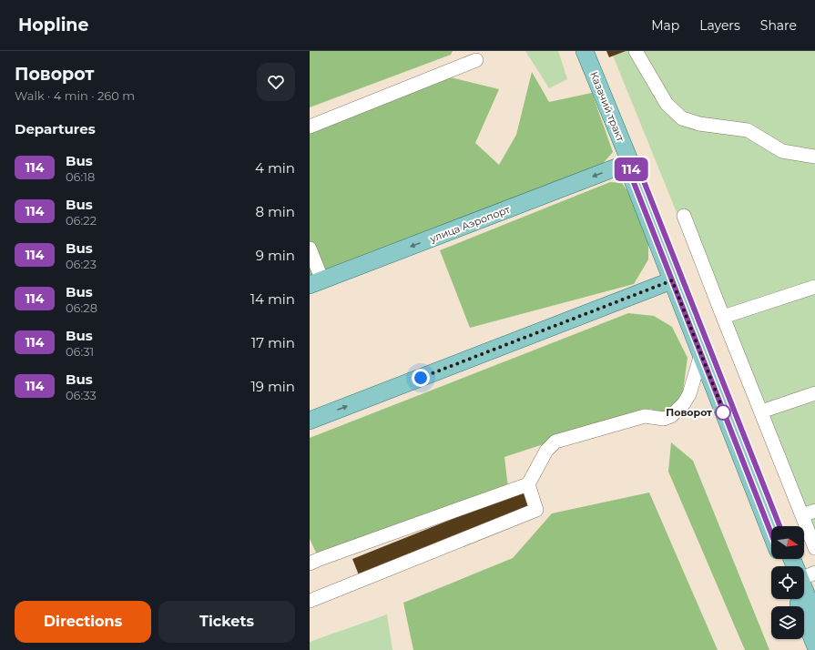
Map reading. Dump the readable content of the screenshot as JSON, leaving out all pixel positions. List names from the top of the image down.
{
  "streets": {
    "main road": ["Казачий тракт", "улица Аэропорт"]
  },
  "crossings": [
    ["Казачий тракт", "улица Аэропорт"]
  ],
  "places": ["Поворот"],
  "lines": ["bus line 114"],
  "north": "right",
  "page": {
    "header": "Hopline",
    "nav": ["Map", "Layers", "Share"],
    "heading": [
      ["Поворот", "Walk · 4 min · 260 m"],
      "Departures"
    ],
    "on_map": "114",
    "list": [
      {
        "mark": "114",
        "name": "Bus",
        "note": "06:18",
        "value": "4 min"
      },
      {
        "mark": "114",
        "name": "Bus",
        "note": "06:22",
        "value": "8 min"
      },
      {
        "mark": "114",
        "name": "Bus",
        "note": "06:23",
        "value": "9 min"
      },
      {
        "mark": "114",
        "name": "Bus",
        "note": "06:28",
        "value": "14 min"
      },
      {
        "mark": "114",
        "name": "Bus",
        "note": "06:31",
        "value": "17 min"
      },
      {
        "mark": "114",
        "name": "Bus",
        "note": "06:33",
        "value": "19 min"
      }
    ],
    "buttons": ["Directions", "Tickets"]
  }
}
